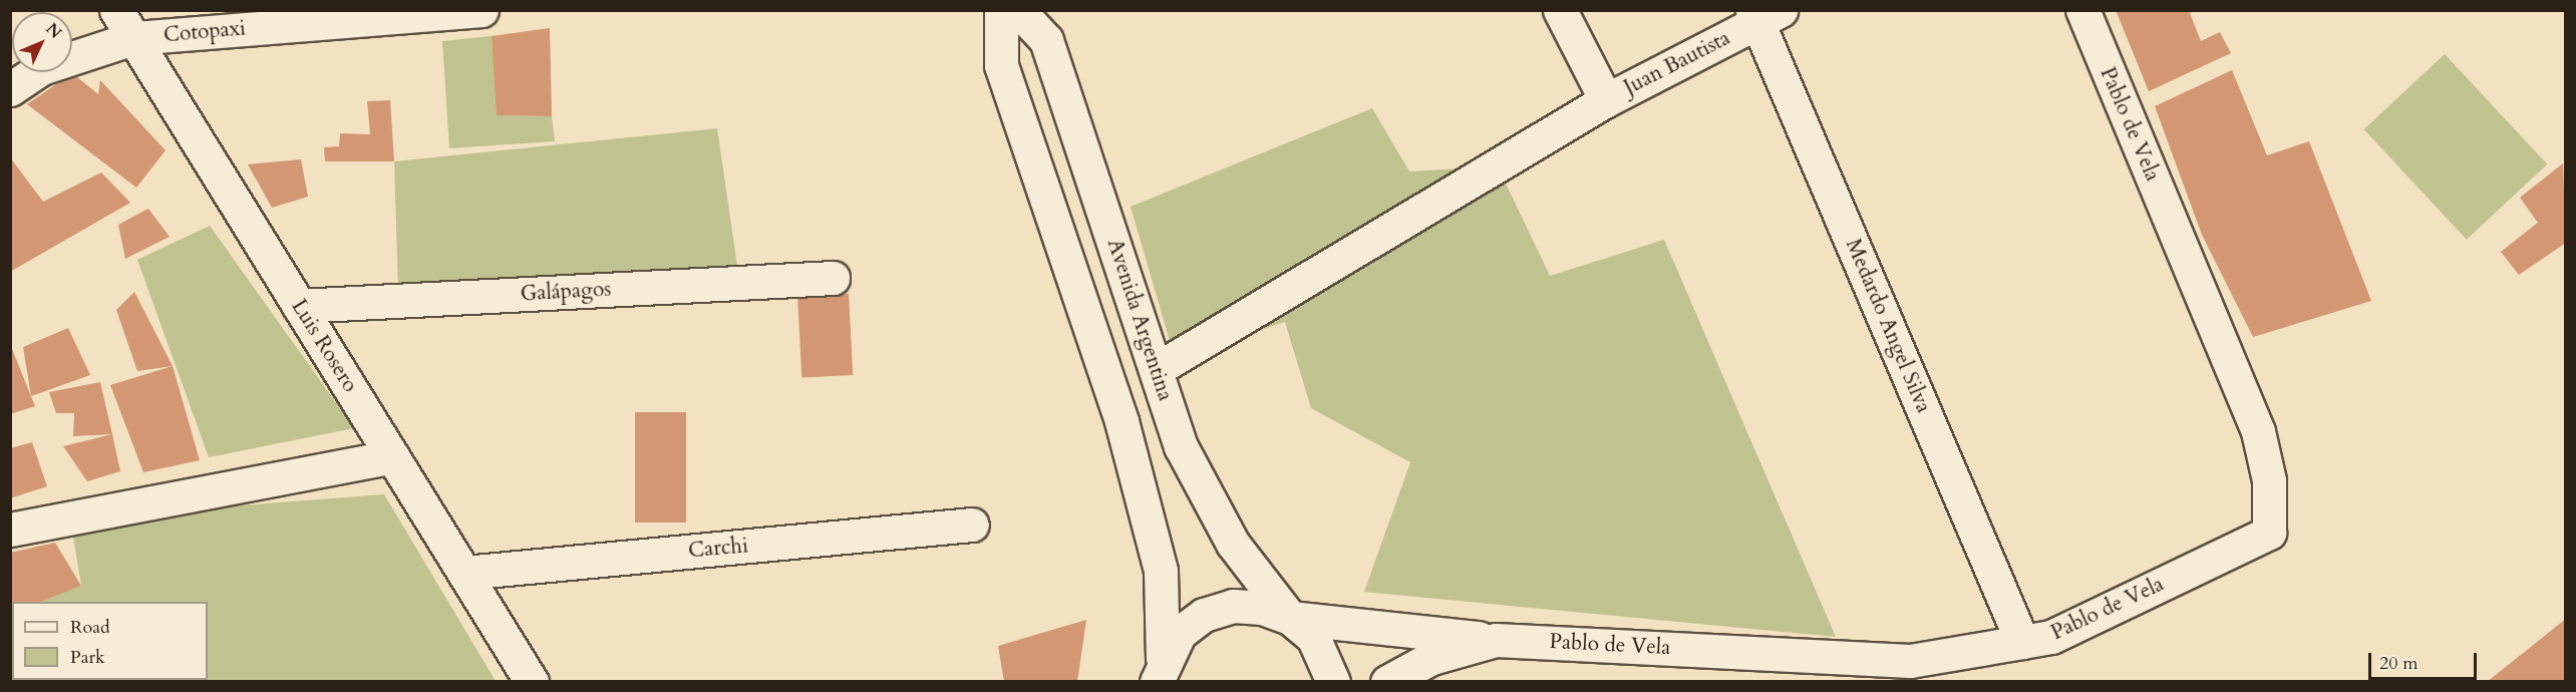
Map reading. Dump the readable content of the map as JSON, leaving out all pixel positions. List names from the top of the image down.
{
  "streets": {
    "street": [
      "Cotopaxi",
      "Juan Bautista",
      "Pablo de Vela",
      "Galápagos",
      "Avenida Argentina",
      "Medardo Angel Silva",
      "Luis Rosero",
      "Carchi"
    ]
  },
  "crossings": [
    ["Cotopaxi", "Luis Rosero"],
    ["Juan Bautista", "Avenida Argentina"],
    ["Juan Bautista", "Medardo Angel Silva"],
    ["Pablo de Vela", "Medardo Angel Silva"],
    ["Galápagos", "Luis Rosero"],
    ["Luis Rosero", "Carchi"]
  ],
  "legend": ["Road", "Park"],
  "scale_bar": "20 m",
  "north": "top right"
}
